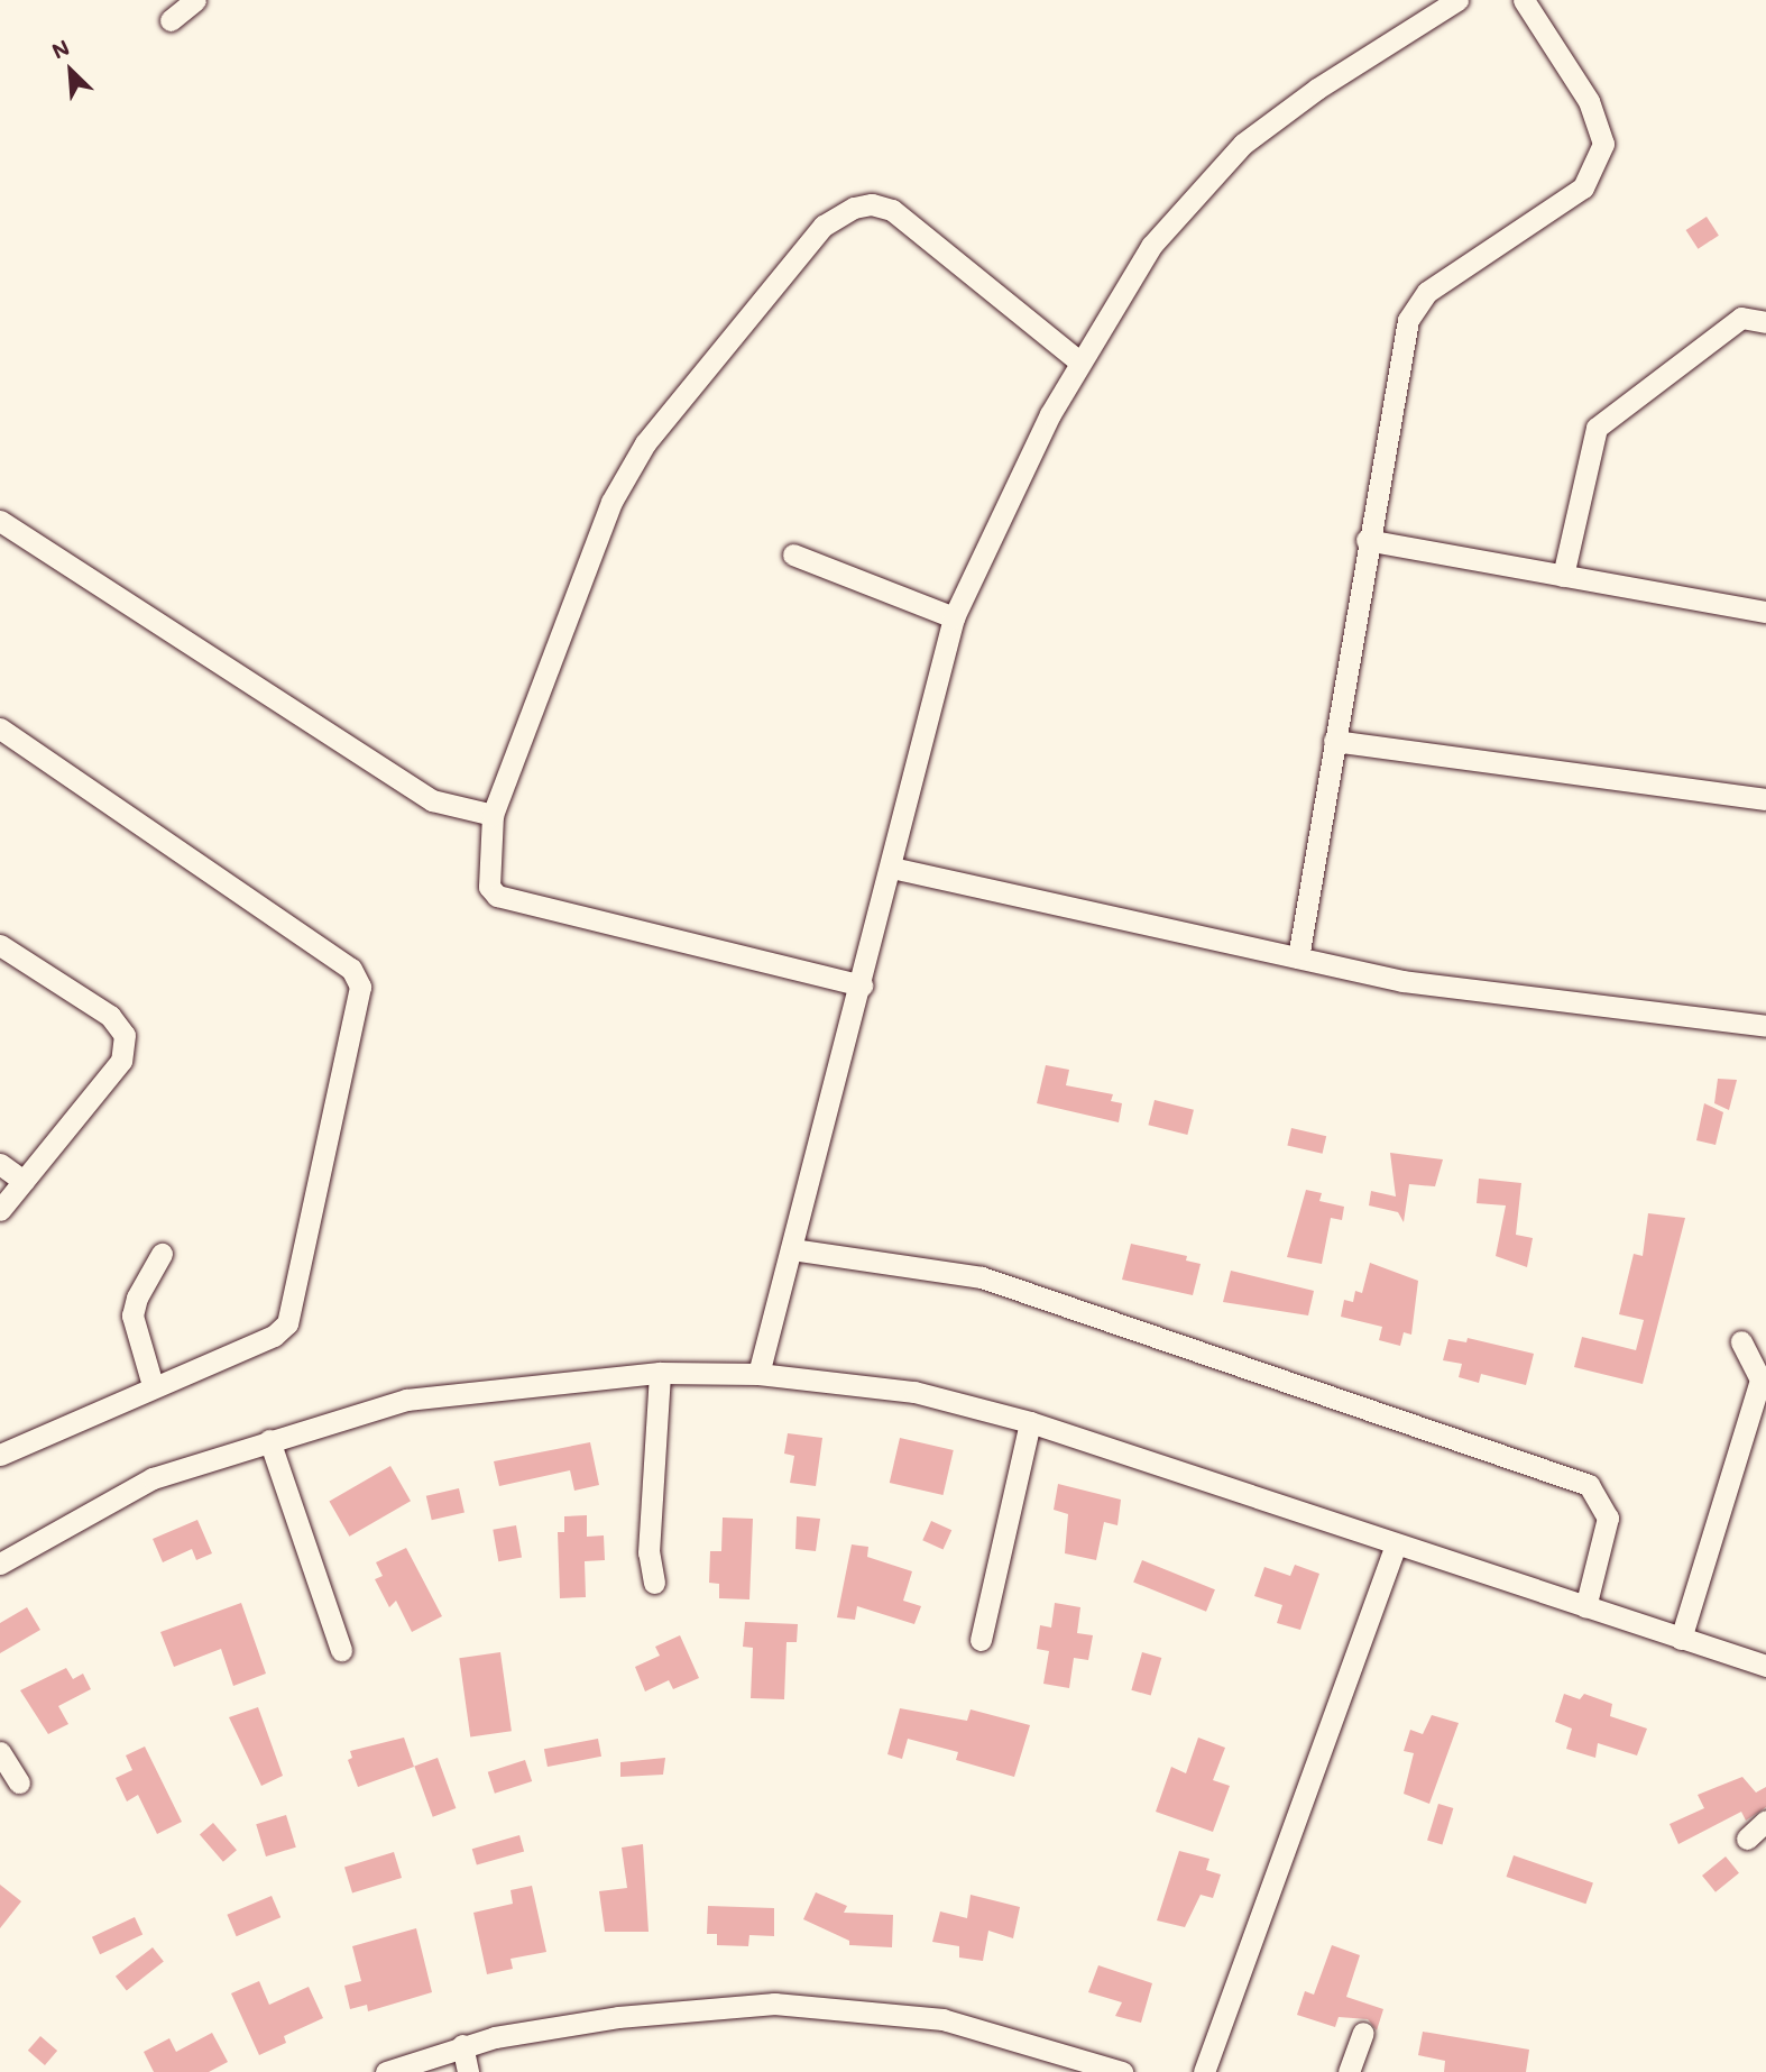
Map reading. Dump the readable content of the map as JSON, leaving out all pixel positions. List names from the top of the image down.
{
  "north": "top left"
}
